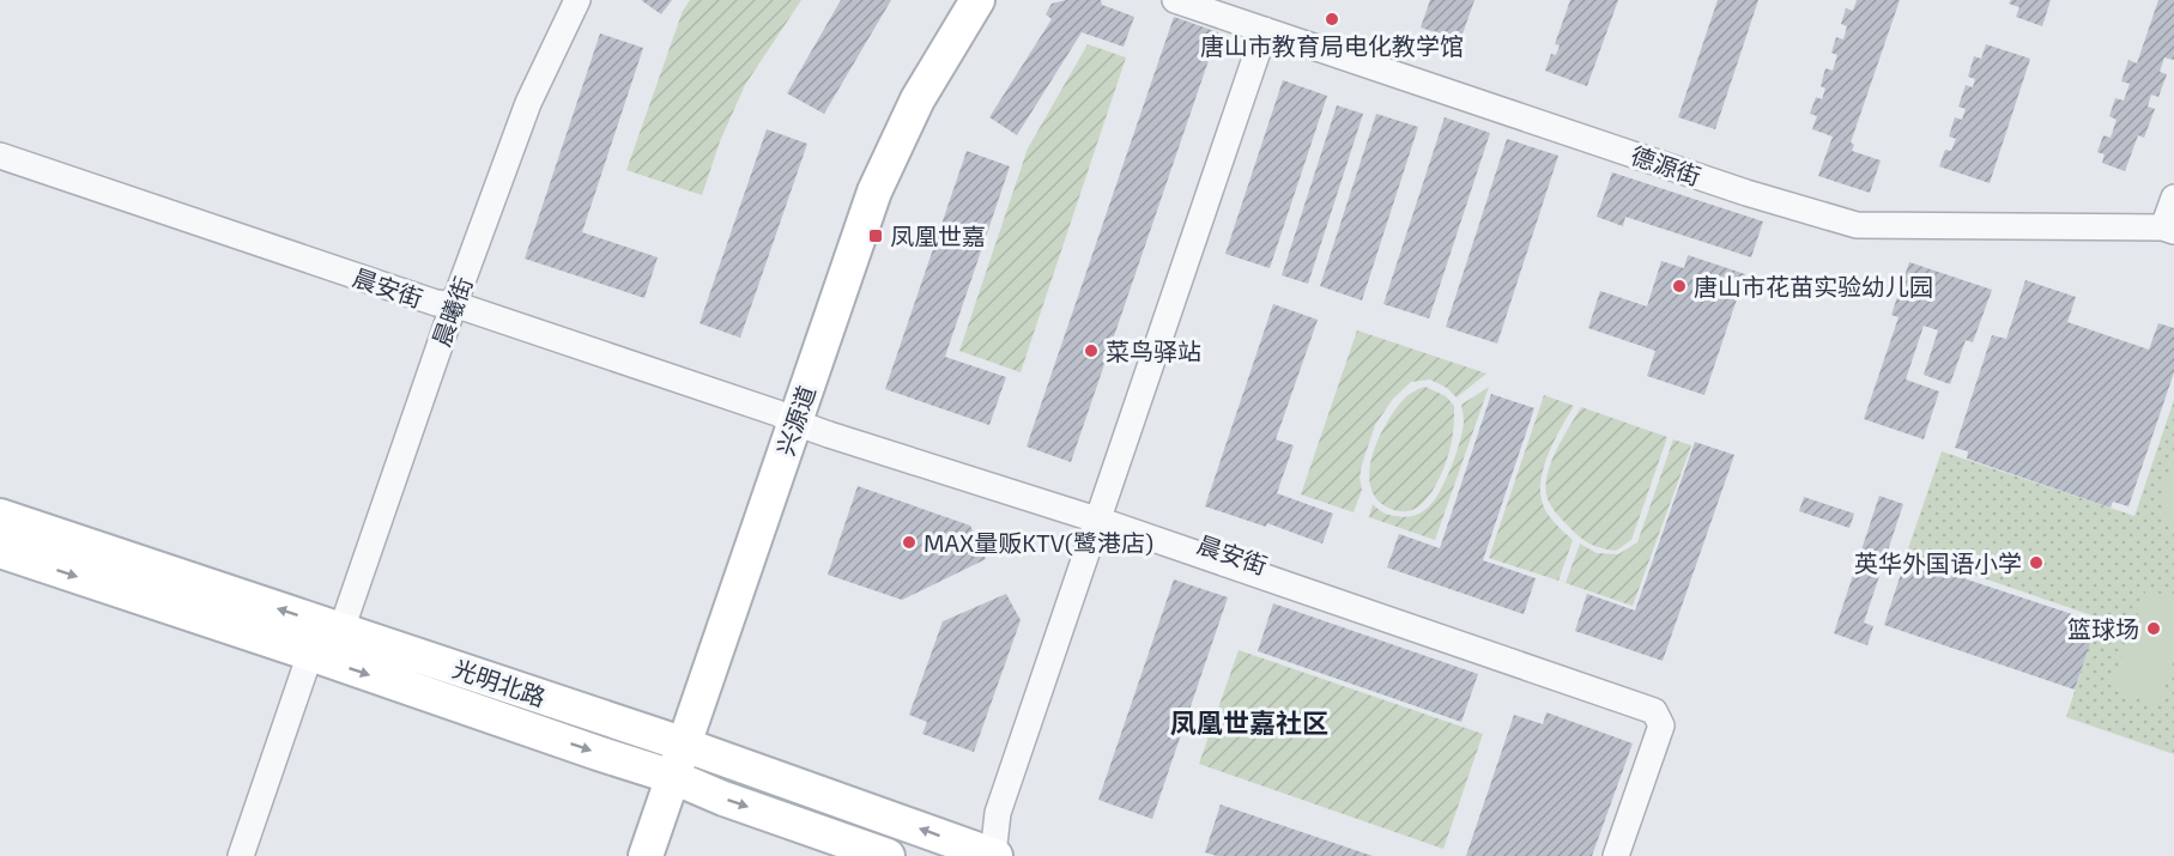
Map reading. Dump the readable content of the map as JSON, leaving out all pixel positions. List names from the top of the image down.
{
  "streets": {
    "main road": ["兴源道", "光明北路"],
    "street": ["德源街", "晨安街", "晨曦街"]
  },
  "crossings": [
    ["晨安街", "晨曦街"],
    ["晨安街", "兴源道"],
    ["晨曦街", "光明北路"],
    ["兴源道", "光明北路"]
  ],
  "districts": ["凤凰世嘉社区"],
  "places": {
    "other": [
      "唐山市教育局电化教学馆",
      "唐山市花苗实验幼儿园",
      "菜鸟驿站",
      "MAX量贩KTV(鹭港店)",
      "英华外国语小学",
      "篮球场"
    ],
    "transit": ["凤凰世嘉"]
  }
}
